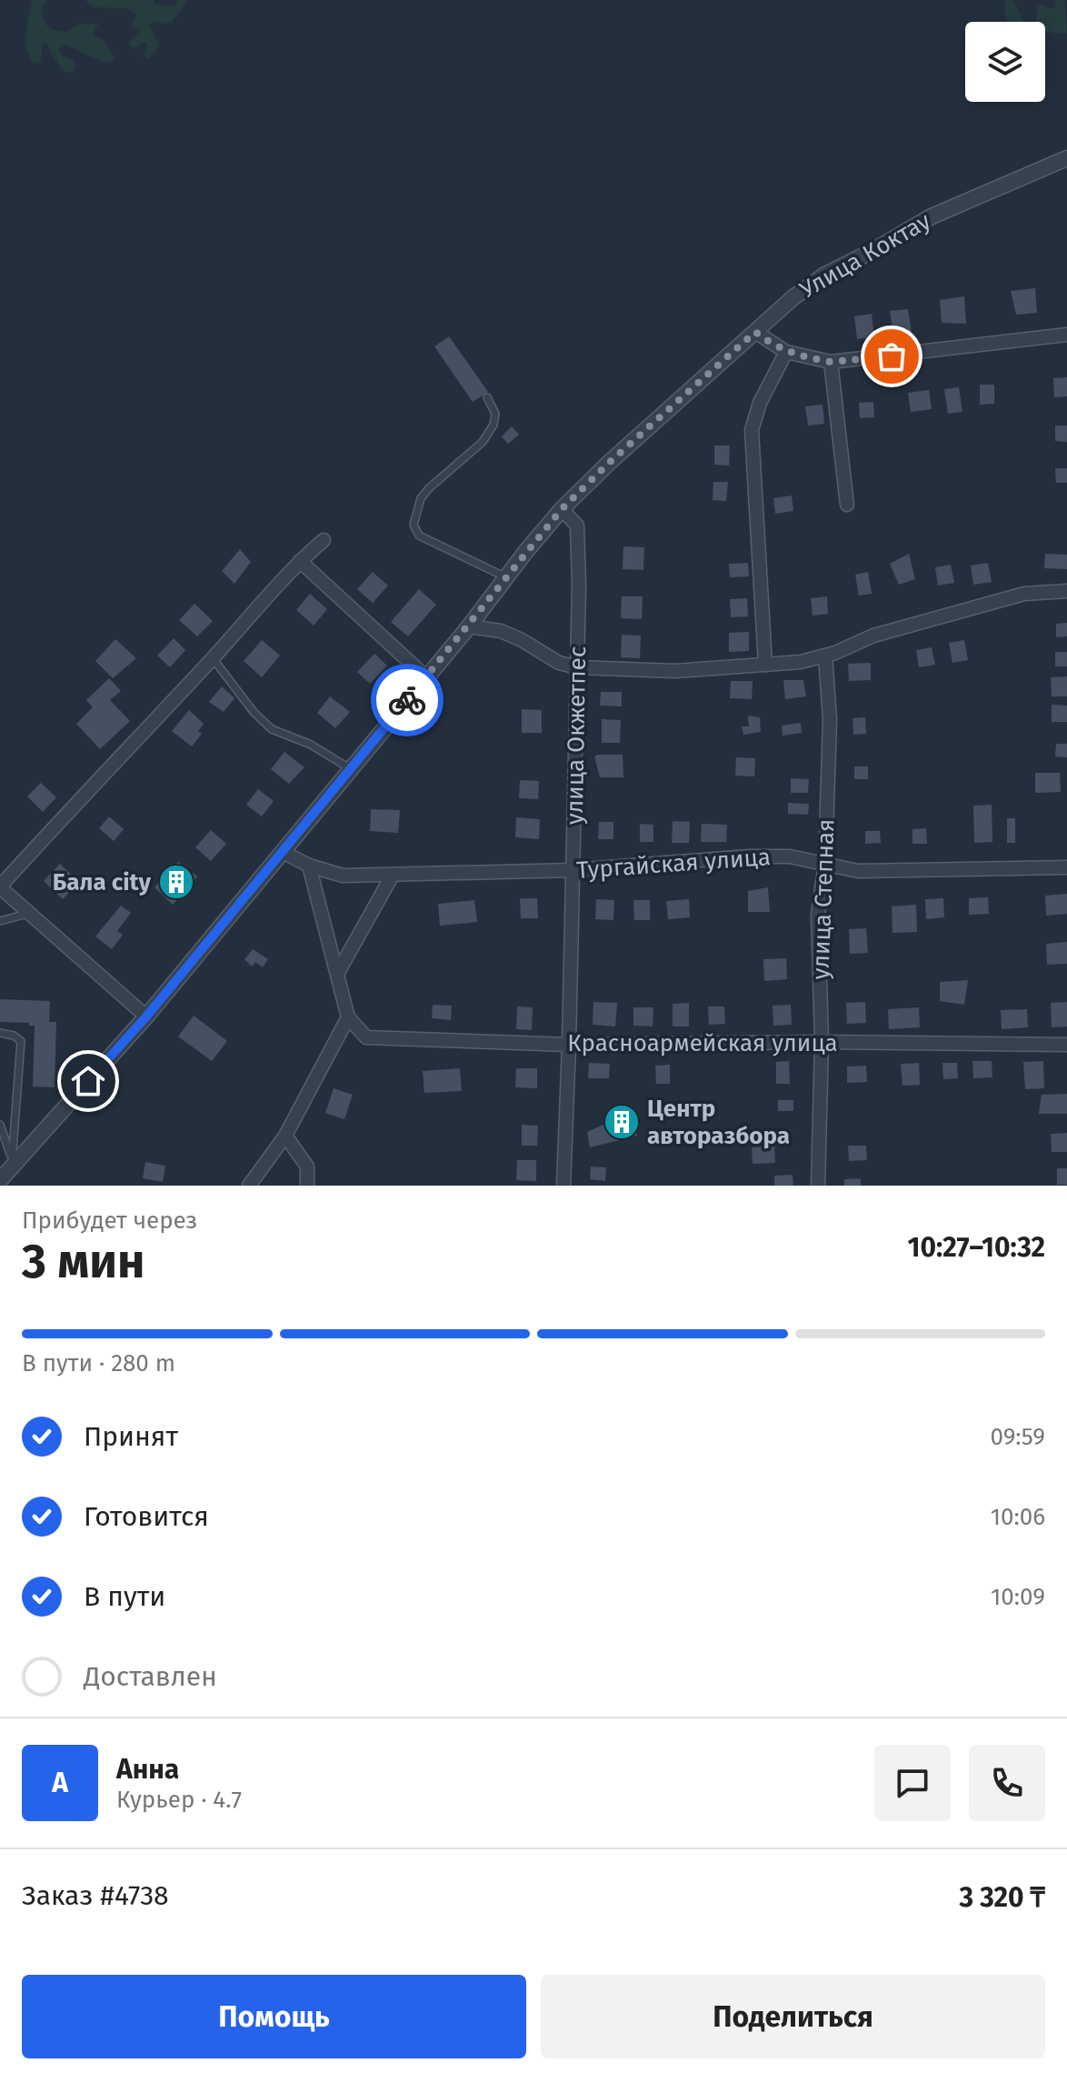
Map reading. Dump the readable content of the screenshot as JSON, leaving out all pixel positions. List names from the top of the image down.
{
  "streets": {
    "street": [
      "Улица Коктау",
      "улица Окжетпес",
      "Тургайская улица",
      "улица Степная",
      "Красноармейская улица"
    ]
  },
  "crossings": [
    ["Улица Коктау", "улица Окжетпес"],
    ["Улица Коктау", "Тургайская улица"],
    ["улица Окжетпес", "Тургайская улица"],
    ["улица Окжетпес", "Красноармейская улица"],
    ["Тургайская улица", "улица Степная"],
    ["улица Степная", "Красноармейская улица"]
  ],
  "places": {
    "building": ["Бала city", "Центр авторазбора"]
  },
  "page": {
    "heading": ["3 мин", "Прибудет через", "10:27–10:32"],
    "panel": [
      "Анна",
      "Курьер · 4.7",
      "Заказ #4738",
      "3 320 ₸"
    ],
    "bar": "В пути · 280 m",
    "list": [
      ["Принят", "09:59"],
      ["Готовится", "10:06"],
      ["В пути", "10:09"],
      "Доставлен"
    ],
    "round": "А",
    "buttons": ["Помощь", "Поделиться"]
  }
}
